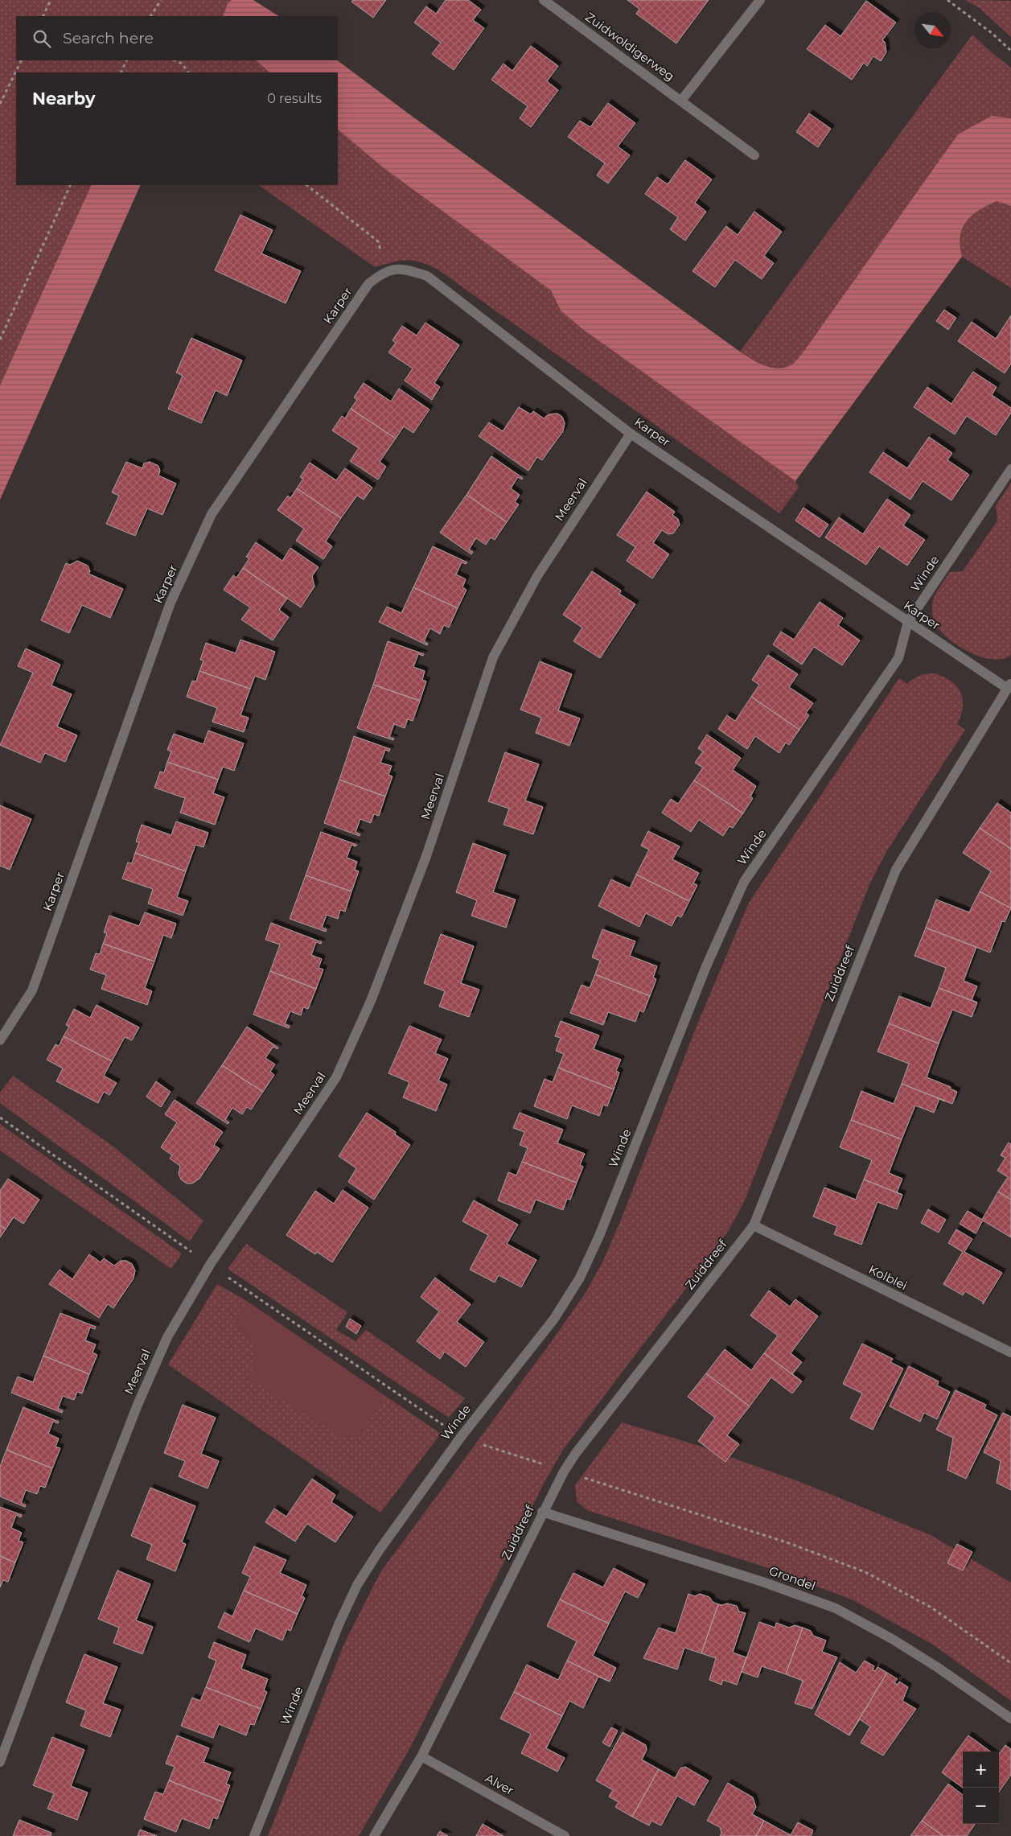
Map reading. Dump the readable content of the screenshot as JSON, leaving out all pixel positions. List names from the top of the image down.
{
  "streets": {
    "street": [
      "Zuidwoldigerweg",
      "Karper",
      "Meerval",
      "Winde",
      "Zuiddreef",
      "Kolblei",
      "Grondel",
      "Alver"
    ]
  },
  "crossings": [
    ["Karper", "Meerval"],
    ["Karper", "Winde"],
    ["Karper", "Zuiddreef"],
    ["Zuiddreef", "Kolblei"],
    ["Zuiddreef", "Grondel"],
    ["Zuiddreef", "Alver"]
  ],
  "north": "bottom right",
  "page": {
    "search": "Search here",
    "heading": ["Nearby", "0 results"],
    "map_buttons": ["+", "−"]
  }
}
